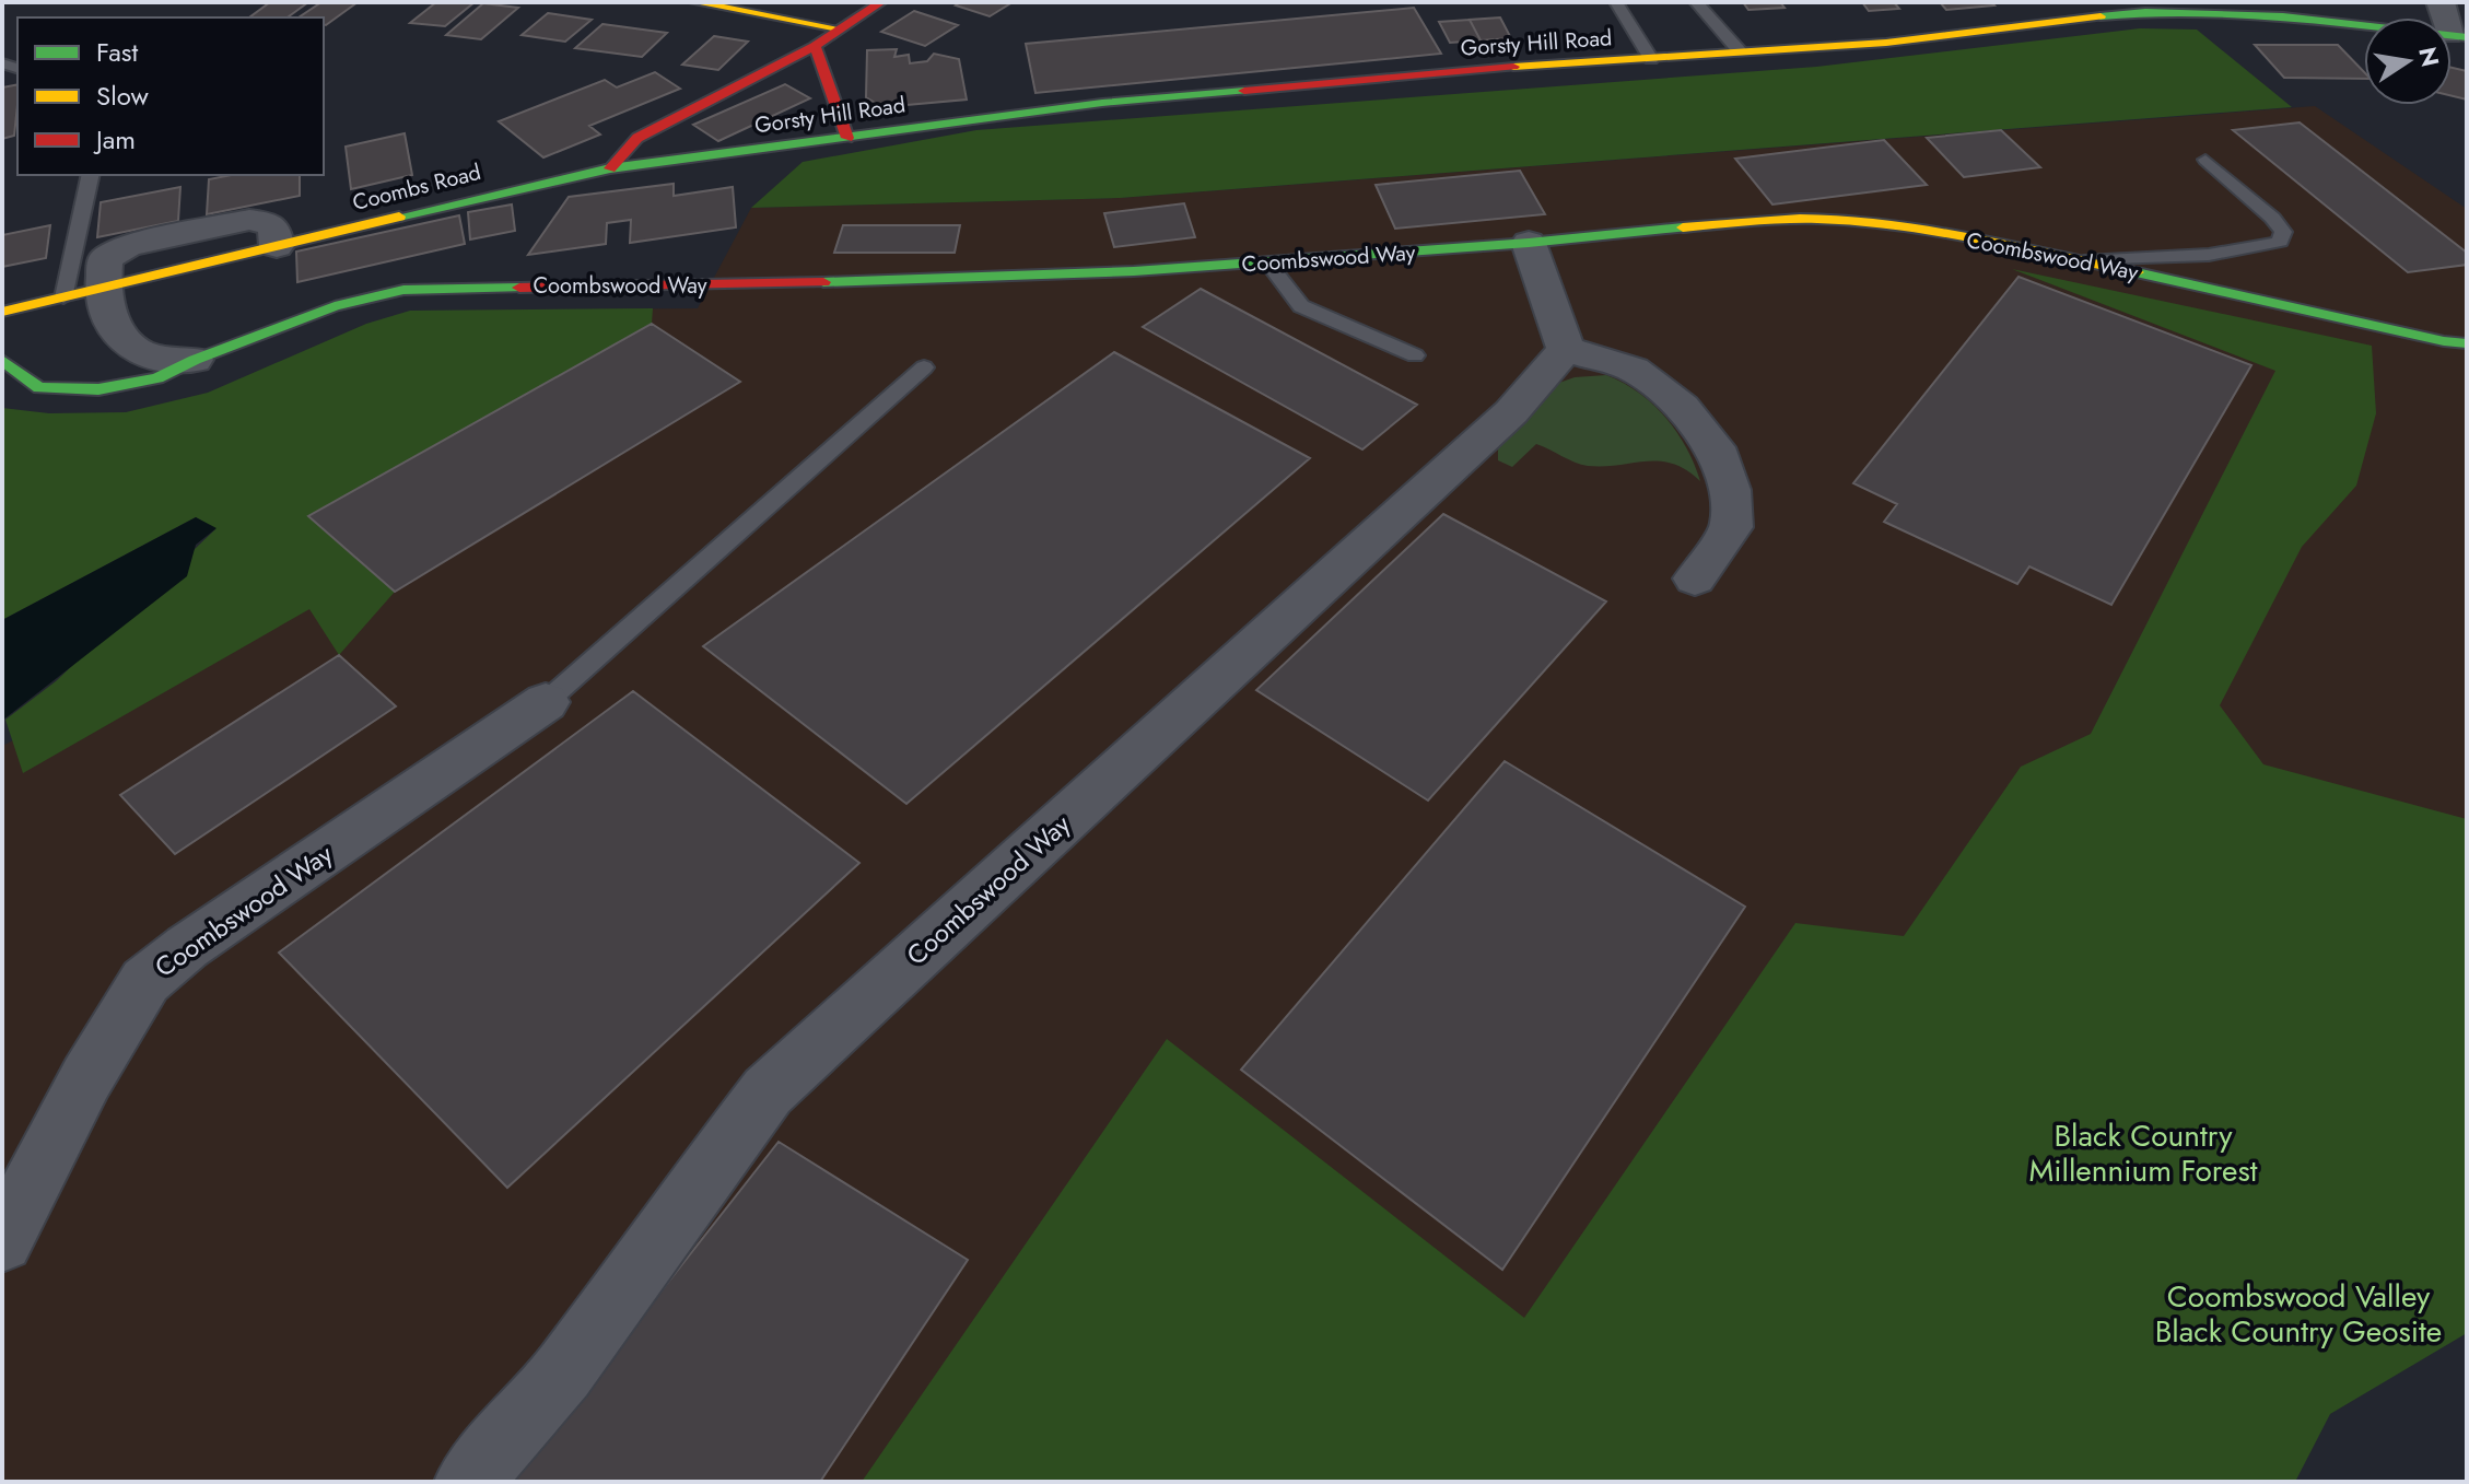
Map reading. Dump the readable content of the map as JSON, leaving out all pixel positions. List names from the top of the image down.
{
  "streets": {
    "street": ["Gorsty Hill Road", "Coombs Road", "Coombswood Way"]
  },
  "crossings": [
    ["Gorsty Hill Road", "Coombs Road"]
  ],
  "parks": ["Black Country Millennium Forest", "Coombswood Valley Black Country Geosite"],
  "legend": ["Fast", "Slow", "Jam"],
  "north": "right"
}
